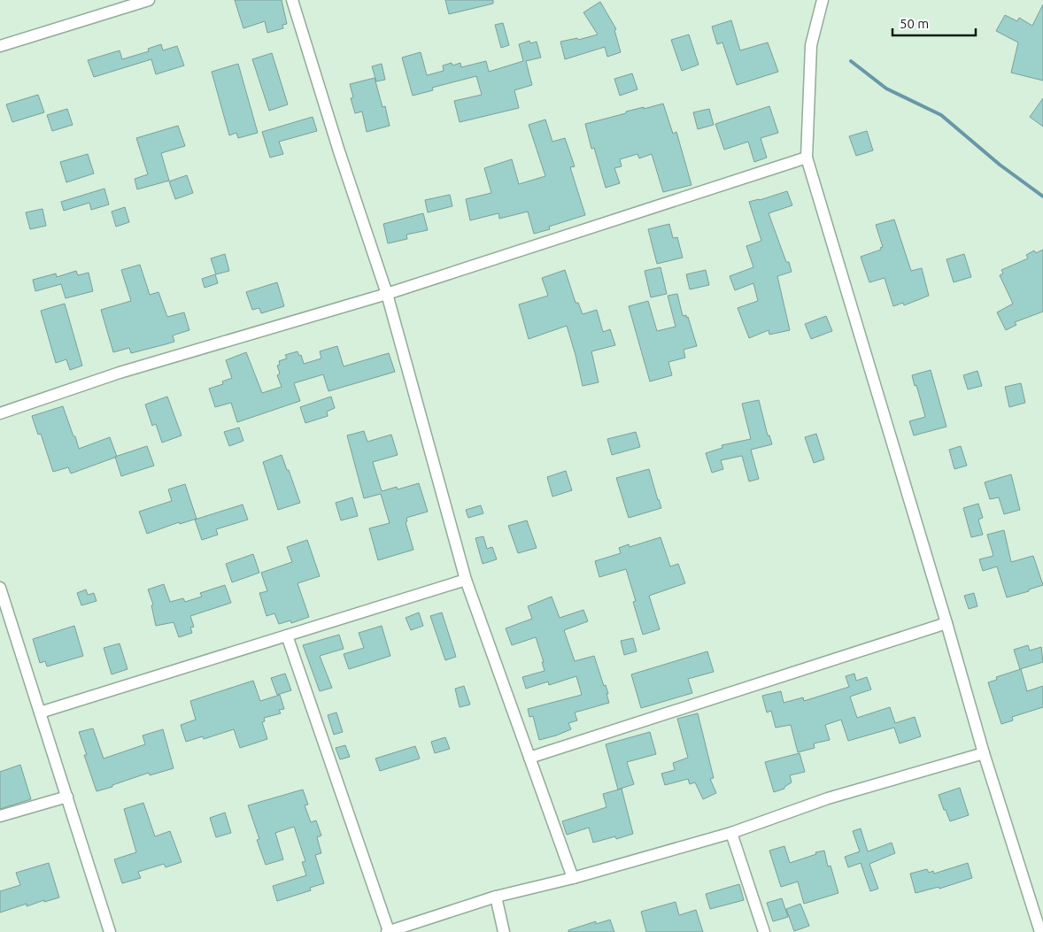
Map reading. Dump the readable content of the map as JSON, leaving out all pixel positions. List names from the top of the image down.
{
  "scale_bar": "50 m"
}
